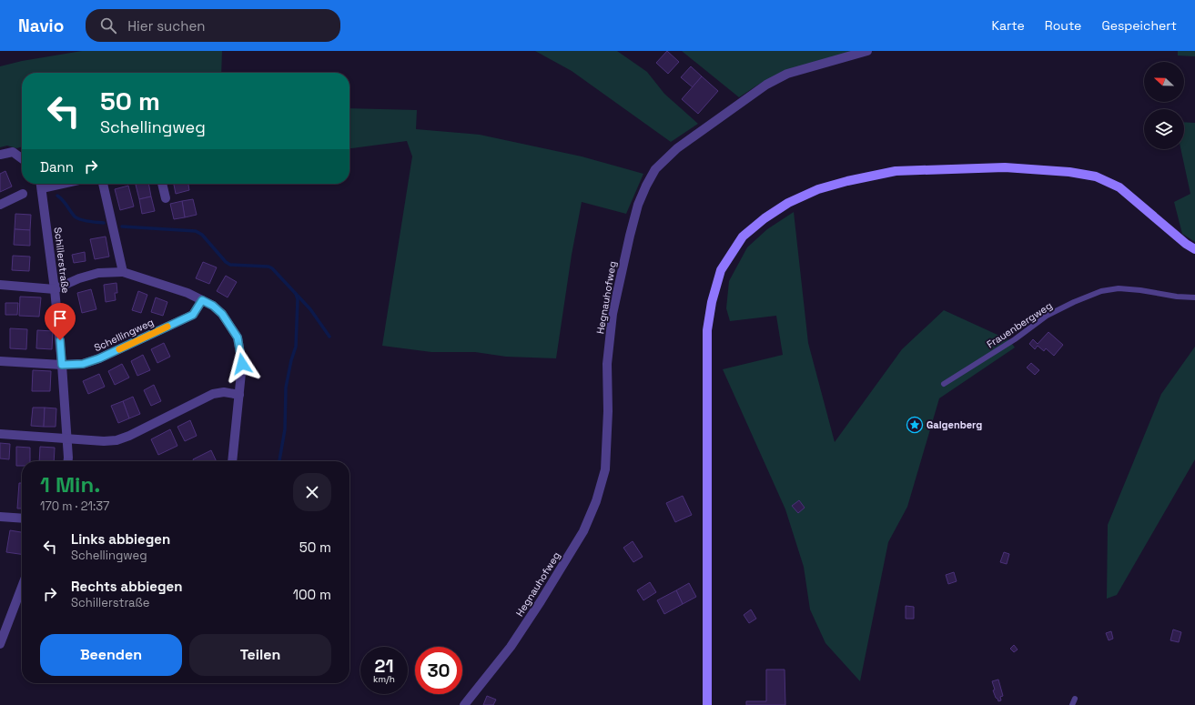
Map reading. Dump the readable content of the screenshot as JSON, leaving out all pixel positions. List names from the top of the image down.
{
  "streets": {
    "street": ["Schillerstraße", "Hegnauhofweg", "Schellingweg"],
    "lane": ["Frauenbergweg"]
  },
  "crossings": [
    ["Schillerstraße", "Schellingweg"]
  ],
  "places": {
    "place": ["Galgenberg"]
  },
  "north": "left",
  "page": {
    "header": "Navio",
    "search": "Hier suchen",
    "nav": ["Karte", "Route", "Gespeichert"],
    "turn": ["50 m", "Schellingweg"],
    "then": "Dann",
    "heading": ["1 Min.", "170 m · 21:37"],
    "list": [
      {
        "name": "Links abbiegen",
        "note": "Schellingweg",
        "value": "50 m"
      },
      {
        "name": "Rechts abbiegen",
        "note": "Schillerstraße",
        "value": "100 m"
      }
    ],
    "buttons": ["Beenden", "Teilen"],
    "speed": "21 km/h",
    "limit": "30"
  }
}
